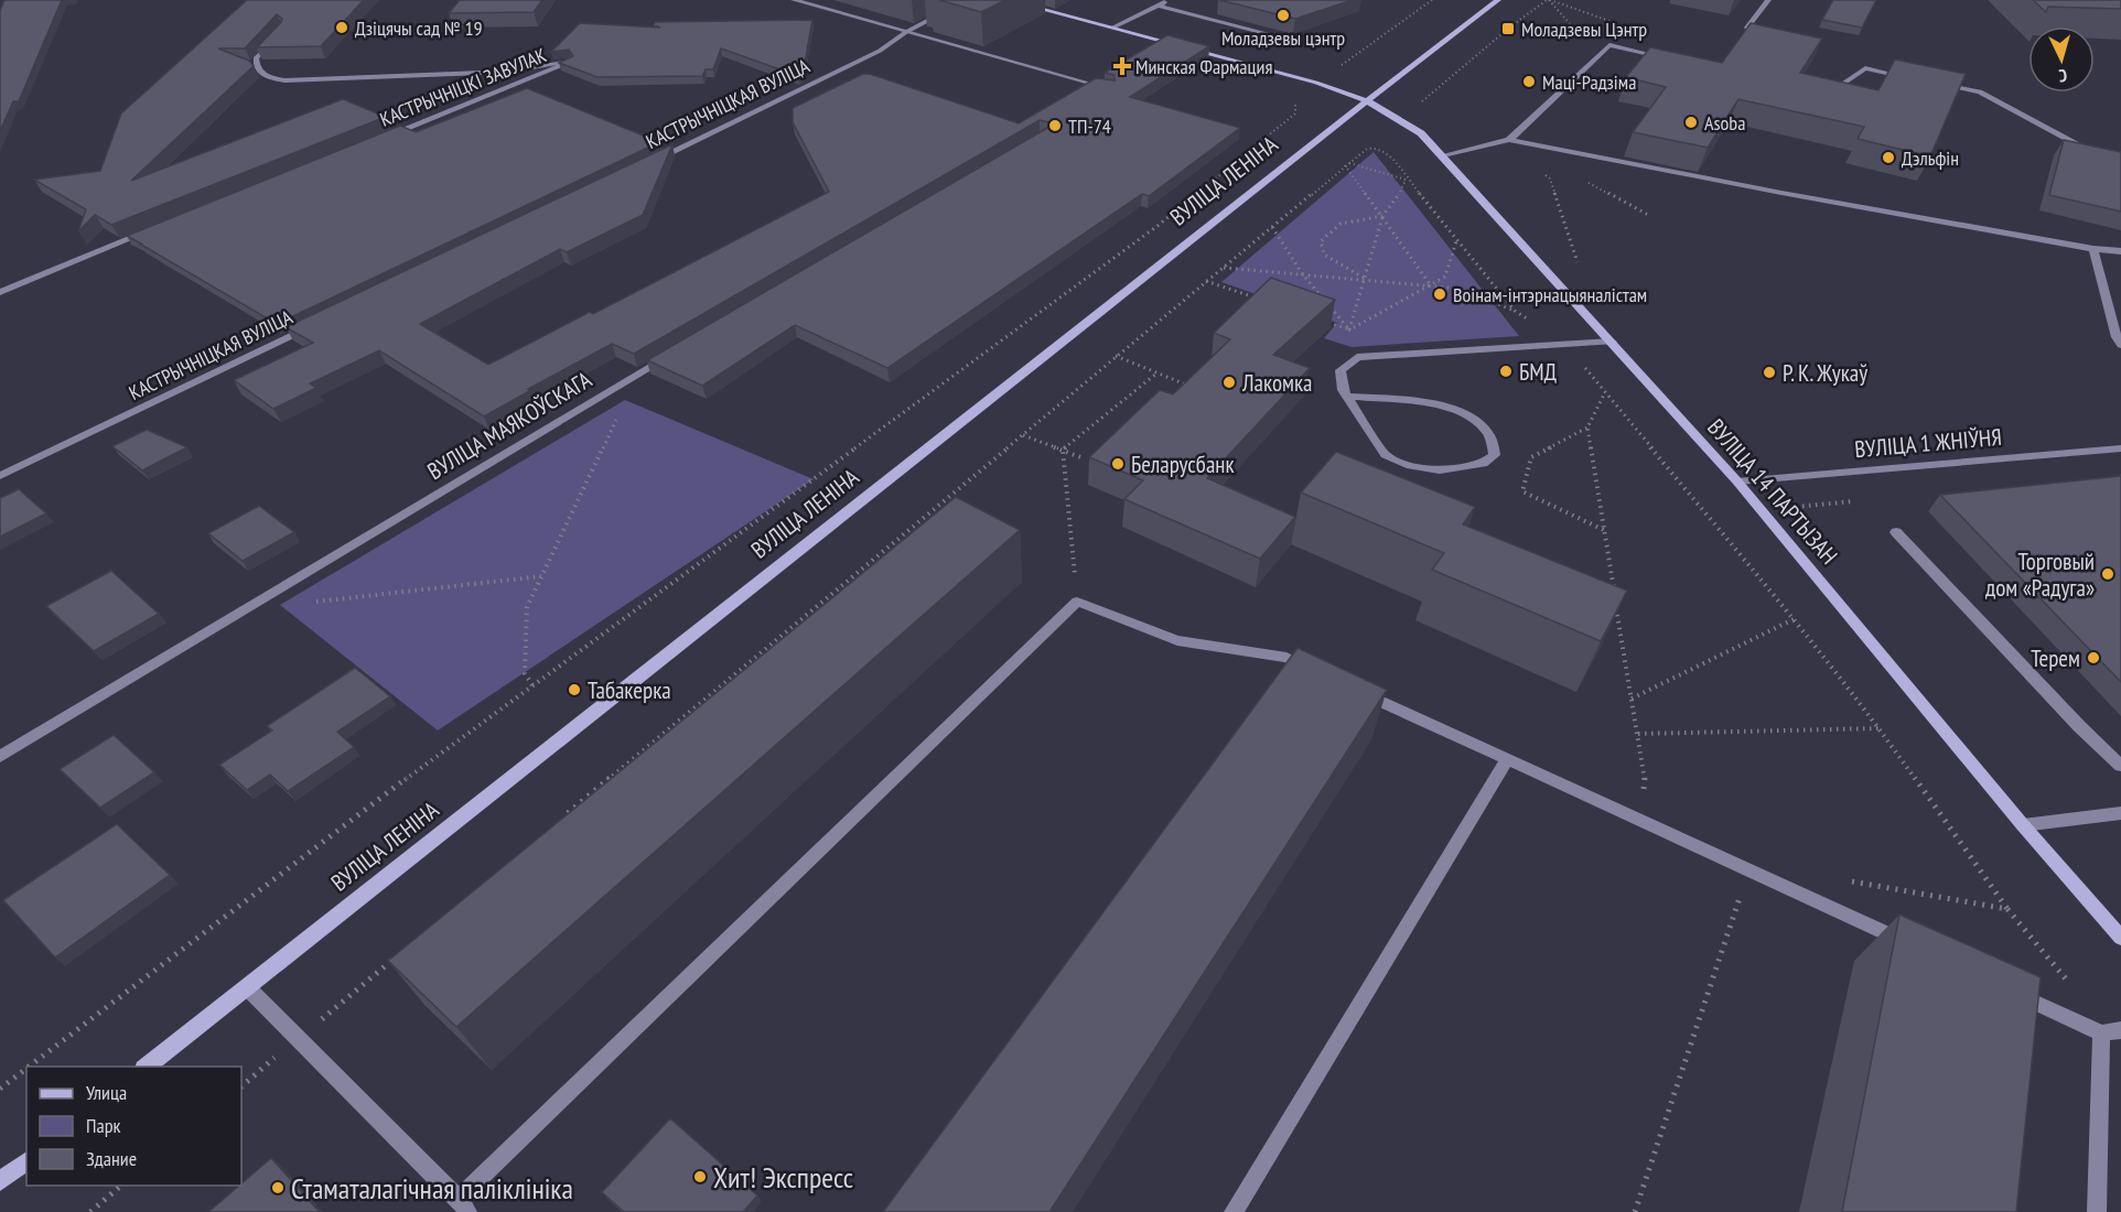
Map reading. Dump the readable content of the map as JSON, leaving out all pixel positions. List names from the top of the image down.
{
  "streets": {
    "main road": ["ВУЛІЦА ЛЕНІНА", "ВУЛІЦА 14 ПАРТЫЗАН"],
    "street": [
      "КАСТРЫЧНІЦКІ ЗАВУЛАК",
      "КАСТРЫЧНІЦКАЯ ВУЛІЦА",
      "ВУЛІЦА МАЯКОЎСКАГА",
      "ВУЛІЦА 1 ЖНІЎНЯ"
    ]
  },
  "crossings": [
    ["ВУЛІЦА ЛЕНІНА", "ВУЛІЦА 14 ПАРТЫЗАН"],
    ["ВУЛІЦА 1 ЖНІЎНЯ", "ВУЛІЦА 14 ПАРТЫЗАН"]
  ],
  "places": {
    "other": [
      "Моладзевы цэнтр",
      "Дзіцячы сад № 19",
      "Маці-Радзіма",
      "Asoba",
      "ТП-74",
      "Дэльфін",
      "Воінам-інтэрнацыяналістам",
      "БМД",
      "Р. К. Жукаў",
      "Лакомка",
      "Беларусбанк",
      "Торговый дом «Радуга»",
      "Терем",
      "Табакерка",
      "Хит! Экспресс",
      "Стаматалагічная паліклініка"
    ],
    "transit": ["Моладзевы Цэнтр"],
    "health": ["Минская Фармация"]
  },
  "legend": ["Улица", "Парк", "Здание"],
  "north": "bottom"
}
